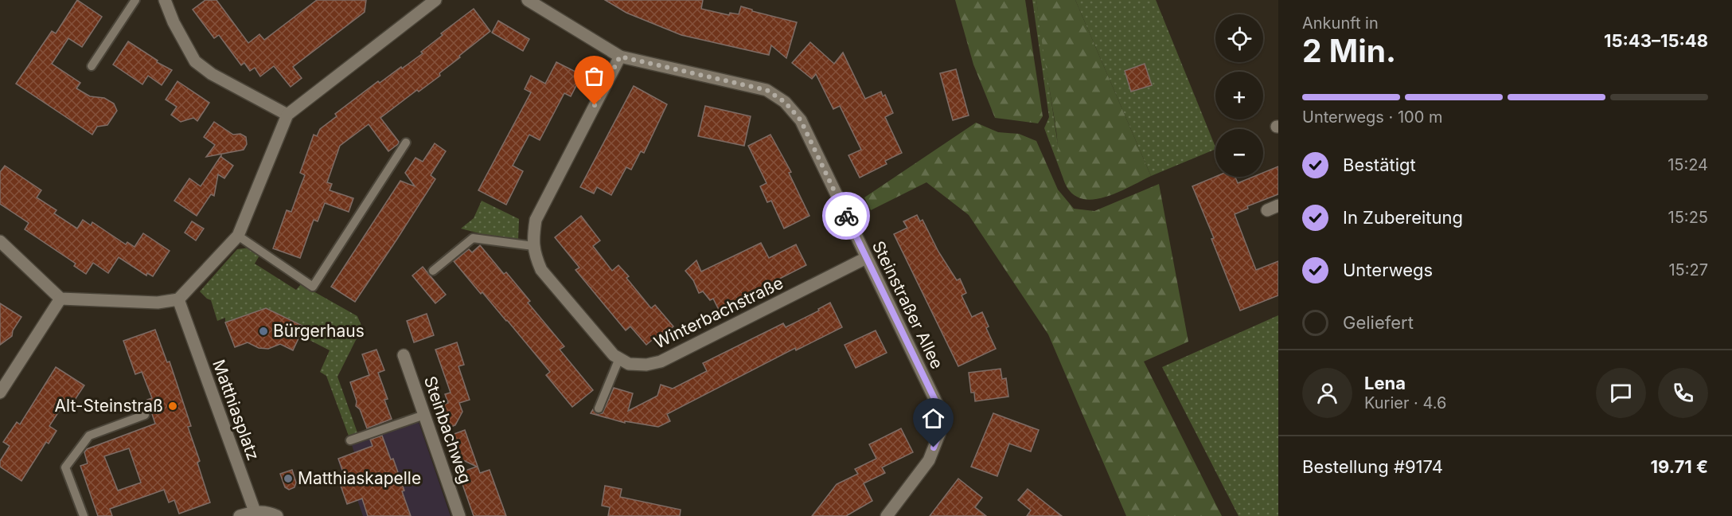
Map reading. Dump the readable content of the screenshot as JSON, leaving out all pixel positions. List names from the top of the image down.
{
  "streets": {
    "street": [
      "Steinstraßer Allee",
      "Winterbachstraße",
      "Matthiasplatz",
      "Steinbachweg"
    ]
  },
  "crossings": [
    ["Steinstraßer Allee", "Winterbachstraße"]
  ],
  "places": ["Bürgerhaus", "Alt-Steinstraß", "Matthiaskapelle"],
  "page": {
    "heading": ["2 Min.", "Ankunft in", "15:43–15:48"],
    "panel": [
      "Lena",
      "Kurier · 4.6",
      "Bestellung #9174",
      "19.71 €"
    ],
    "map_buttons": ["+", "−"],
    "bar": "Unterwegs · 100 m",
    "list": [
      ["Bestätigt", "15:24"],
      ["In Zubereitung", "15:25"],
      ["Unterwegs", "15:27"],
      "Geliefert"
    ]
  }
}
